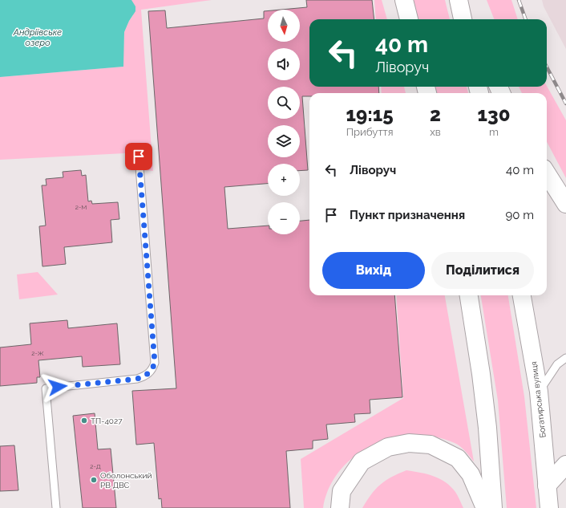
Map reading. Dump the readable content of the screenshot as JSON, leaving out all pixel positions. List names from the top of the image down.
{
  "streets": {
    "main road": ["Богатирська вулиця"]
  },
  "water": ["Андріївське озеро"],
  "places": ["ТП-4027", "Оболонський РВ ДВС"],
  "house_numbers": ["2-М", "2-Ж", "2-Д"],
  "north": "bottom",
  "page": {
    "map_buttons": ["+", "−"],
    "turn": ["40 m", "Ліворуч"],
    "eta": [
      "19:15",
      "Прибуття",
      "2",
      "хв",
      "130",
      "m"
    ],
    "list": [
      {
        "name": "Ліворуч",
        "value": "40 m"
      },
      {
        "name": "Пункт призначення",
        "value": "90 m"
      }
    ],
    "buttons": ["Вихід", "Поділитися"]
  }
}
